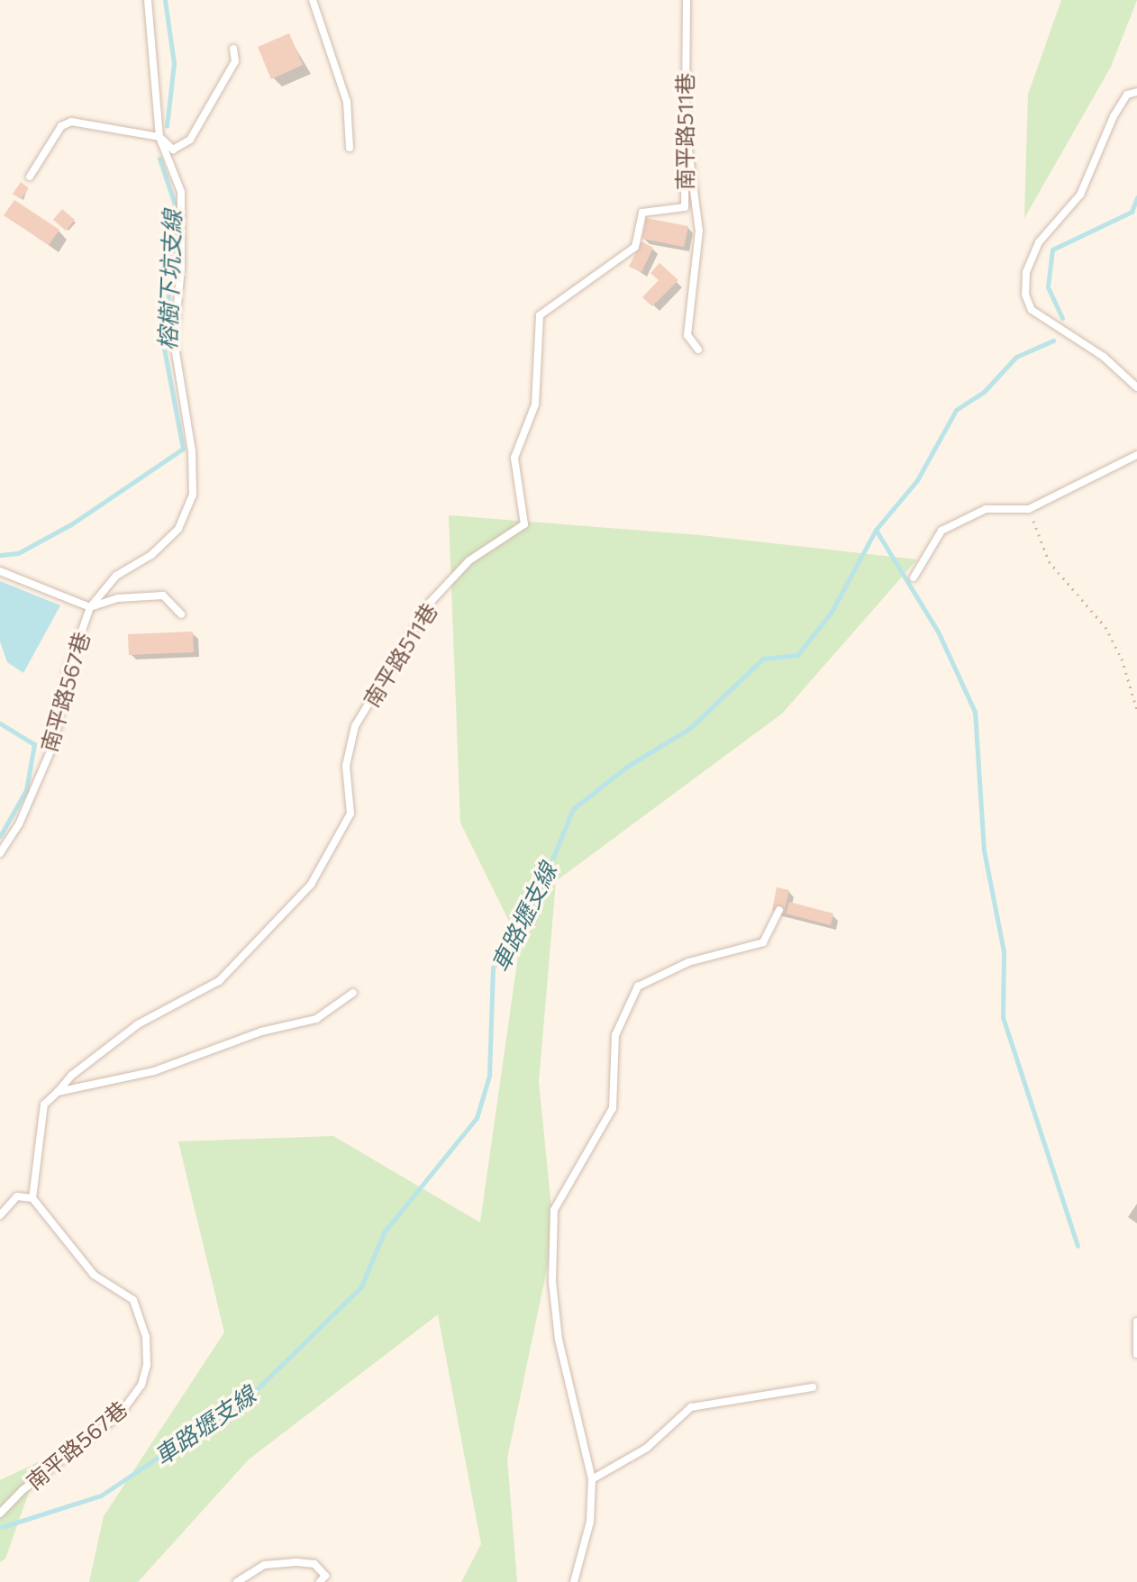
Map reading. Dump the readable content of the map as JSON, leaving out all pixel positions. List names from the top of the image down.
{
  "streets": {
    "lane": ["南平路511巷", "南平路567巷"]
  },
  "water": ["榕樹下坑支線", "車路壢支線"]
}
